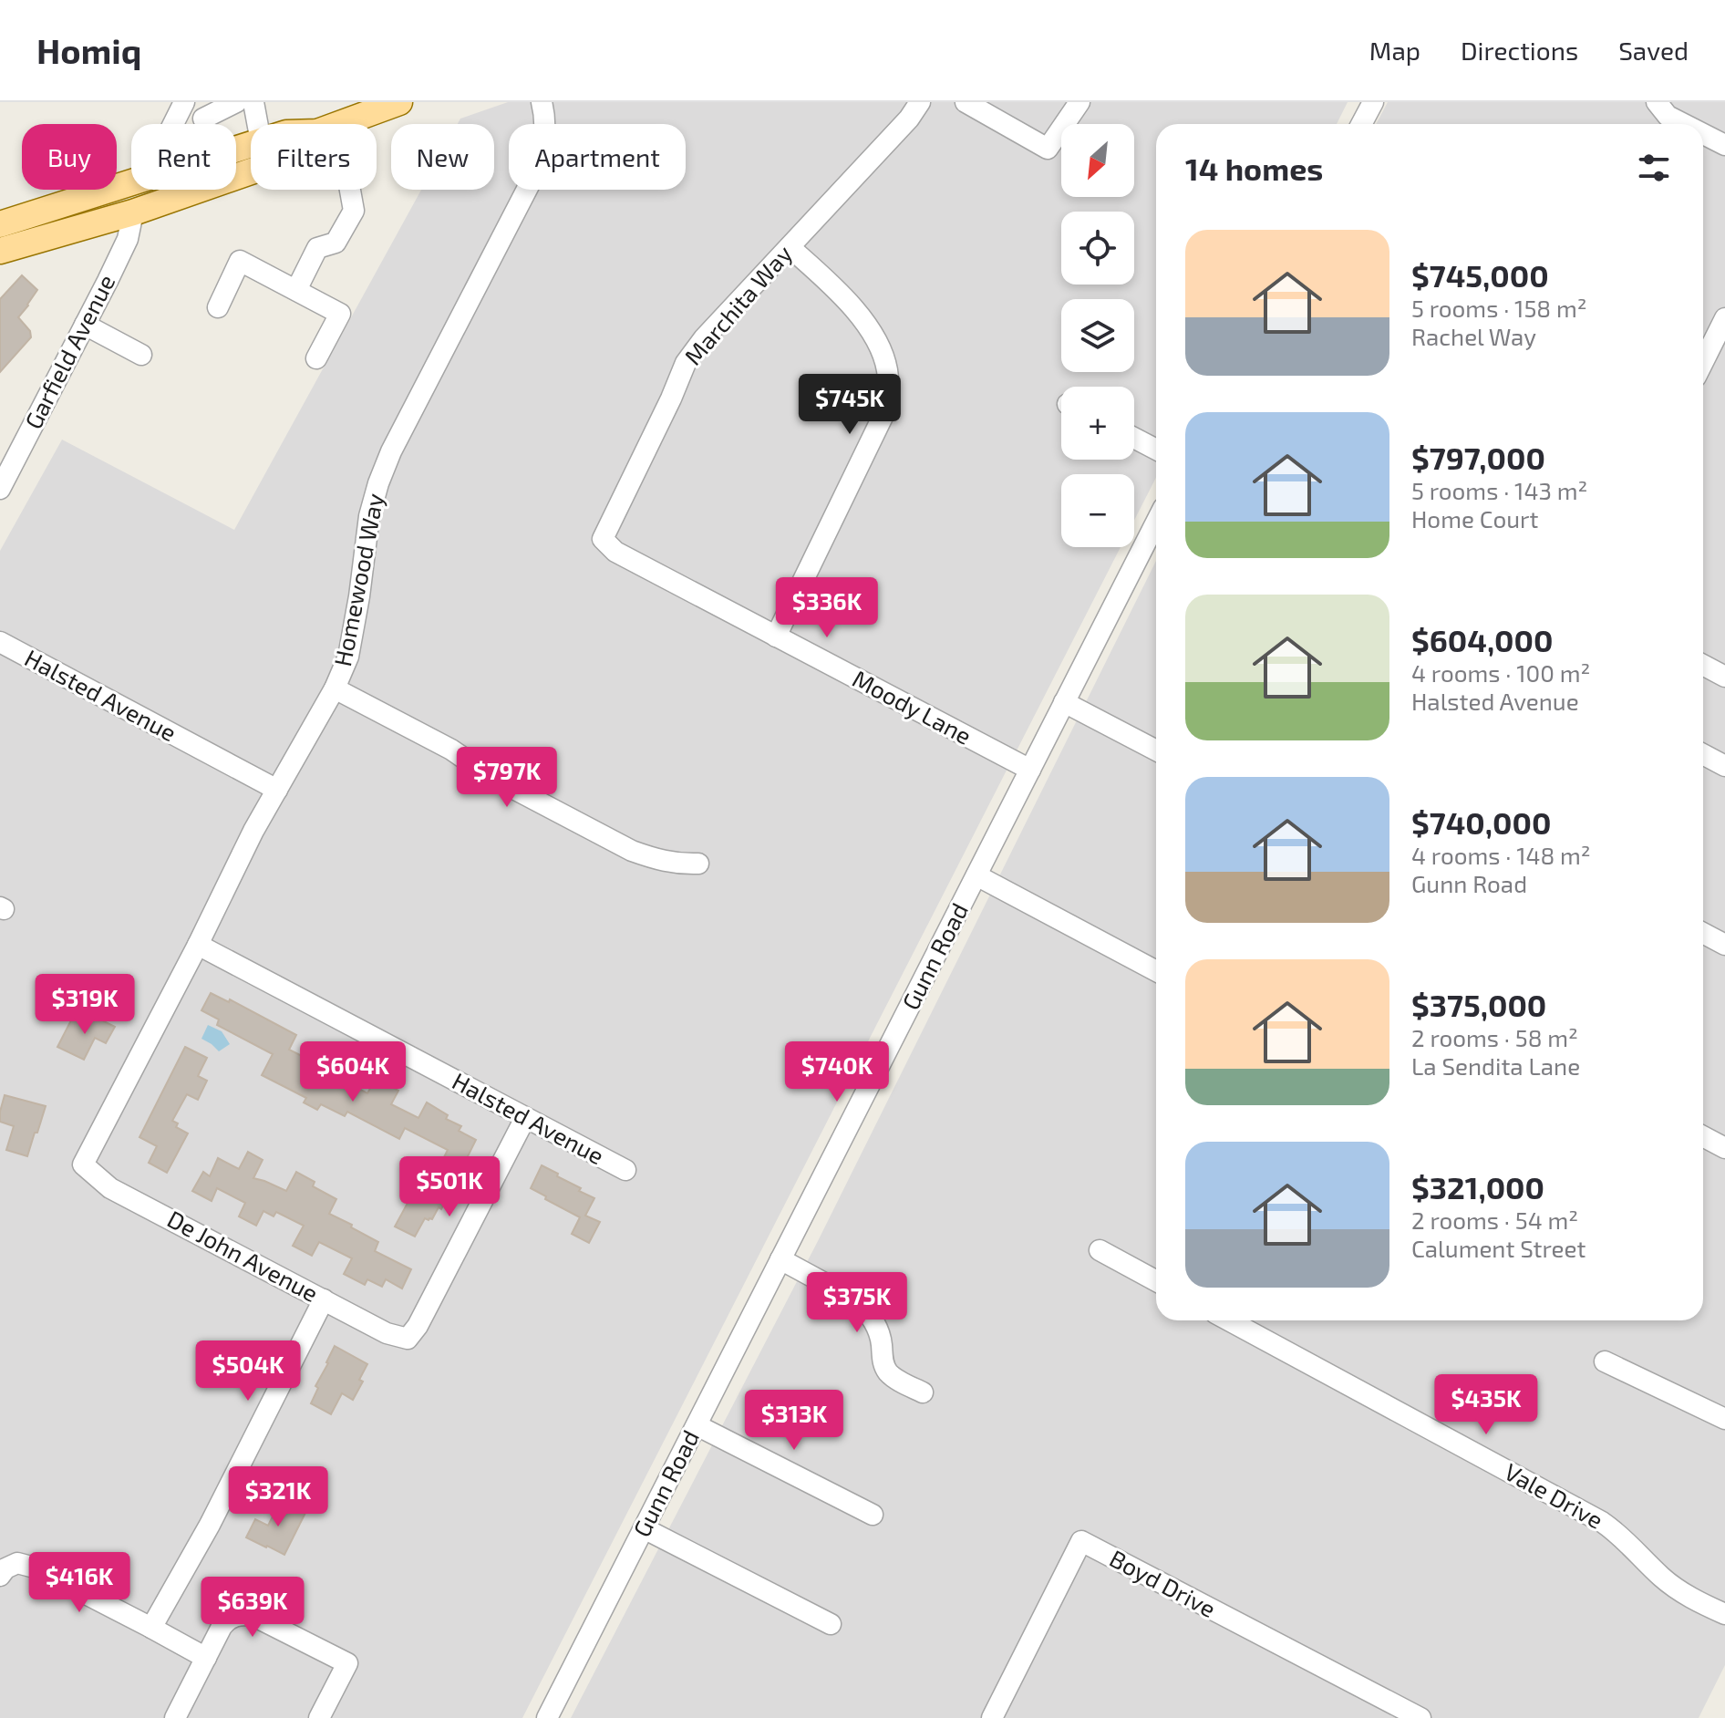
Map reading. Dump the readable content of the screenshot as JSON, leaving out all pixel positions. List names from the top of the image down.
{
  "streets": {
    "street": [
      "Marchita Way",
      "Garfield Avenue",
      "Homewood Way",
      "Halsted Avenue",
      "Moody Lane",
      "Gunn Road",
      "De John Avenue",
      "Vale Drive",
      "Boyd Drive"
    ]
  },
  "crossings": [
    ["Marchita Way", "Moody Lane"],
    ["Homewood Way", "Halsted Avenue"],
    ["Homewood Way", "De John Avenue"],
    ["Halsted Avenue", "De John Avenue"],
    ["Moody Lane", "Gunn Road"]
  ],
  "north": "bottom left",
  "page": {
    "header": "Homiq",
    "nav": ["Map", "Directions", "Saved"],
    "map_buttons": ["+", "−"],
    "chip": [
      "Buy",
      "Rent",
      "Filters",
      "New",
      "Apartment"
    ],
    "heading": "14 homes",
    "list": [
      {
        "name": "$745,000",
        "note": "5 rooms · 158 m² · Rachel Way"
      },
      {
        "name": "$797,000",
        "note": "5 rooms · 143 m² · Home Court"
      },
      {
        "name": "$604,000",
        "note": "4 rooms · 100 m² · Halsted Avenue"
      },
      {
        "name": "$740,000",
        "note": "4 rooms · 148 m² · Gunn Road"
      },
      {
        "name": "$375,000",
        "note": "2 rooms · 58 m² · La Sendita Lane"
      },
      {
        "name": "$321,000",
        "note": "2 rooms · 54 m² · Calument Street"
      }
    ],
    "price": [
      "$745K",
      "$336K",
      "$797K",
      "$319K",
      "$604K",
      "$740K",
      "$501K",
      "$375K",
      "$504K",
      "$435K",
      "$313K",
      "$321K",
      "$416K",
      "$639K"
    ]
  }
}
